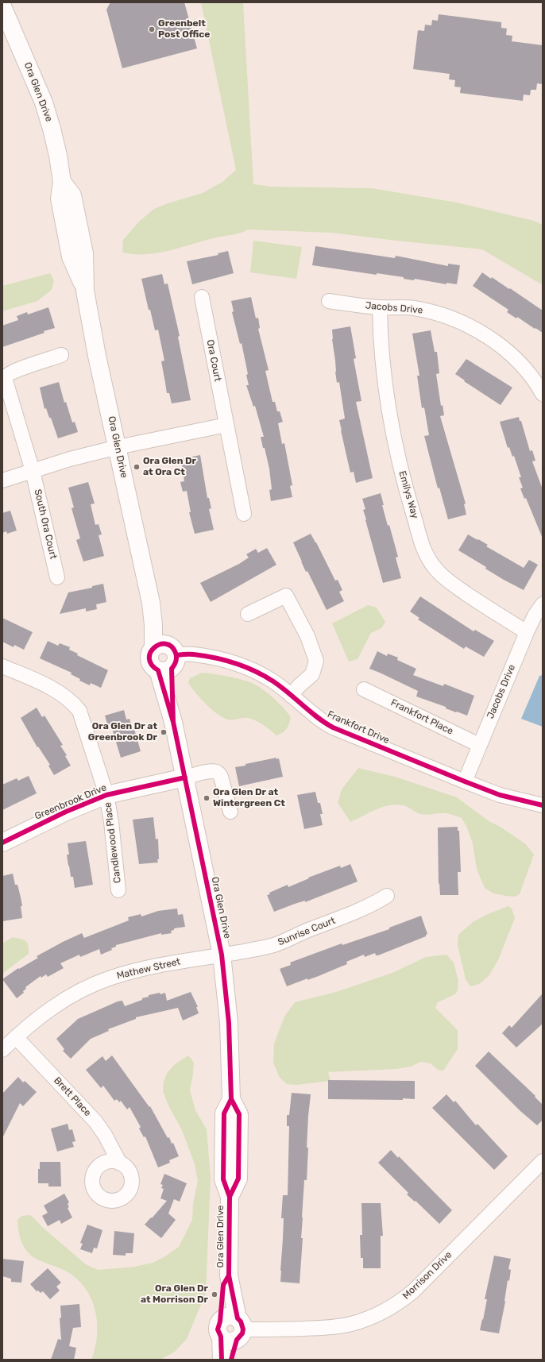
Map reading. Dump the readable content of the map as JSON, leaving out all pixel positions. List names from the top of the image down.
{
  "streets": {
    "street": [
      "Ora Glen Drive",
      "Jacobs Drive",
      "Ora Court",
      "Emilys Way",
      "South Ora Court",
      "Frankfort Place",
      "Frankfort Drive",
      "Greenbrook Drive",
      "Candlewood Place",
      "Sunrise Court",
      "Mathew Street",
      "Brett Place",
      "Morrison Drive"
    ]
  },
  "crossings": [
    ["Ora Glen Drive", "Frankfort Drive"],
    ["Ora Glen Drive", "Greenbrook Drive"],
    ["Ora Glen Drive", "Sunrise Court"],
    ["Ora Glen Drive", "Mathew Street"],
    ["Ora Glen Drive", "Morrison Drive"],
    ["Jacobs Drive", "Emilys Way"],
    ["Jacobs Drive", "Frankfort Place"],
    ["Jacobs Drive", "Frankfort Drive"],
    ["Greenbrook Drive", "Candlewood Place"],
    ["Sunrise Court", "Mathew Street"],
    ["Mathew Street", "Brett Place"]
  ],
  "places": [
    "Greenbelt Post Office",
    "Ora Glen Dr at Ora Ct",
    "Ora Glen Dr at Greenbrook Dr",
    "Ora Glen Dr at Wintergreen Ct",
    "Ora Glen Dr at Morrison Dr"
  ]
}
